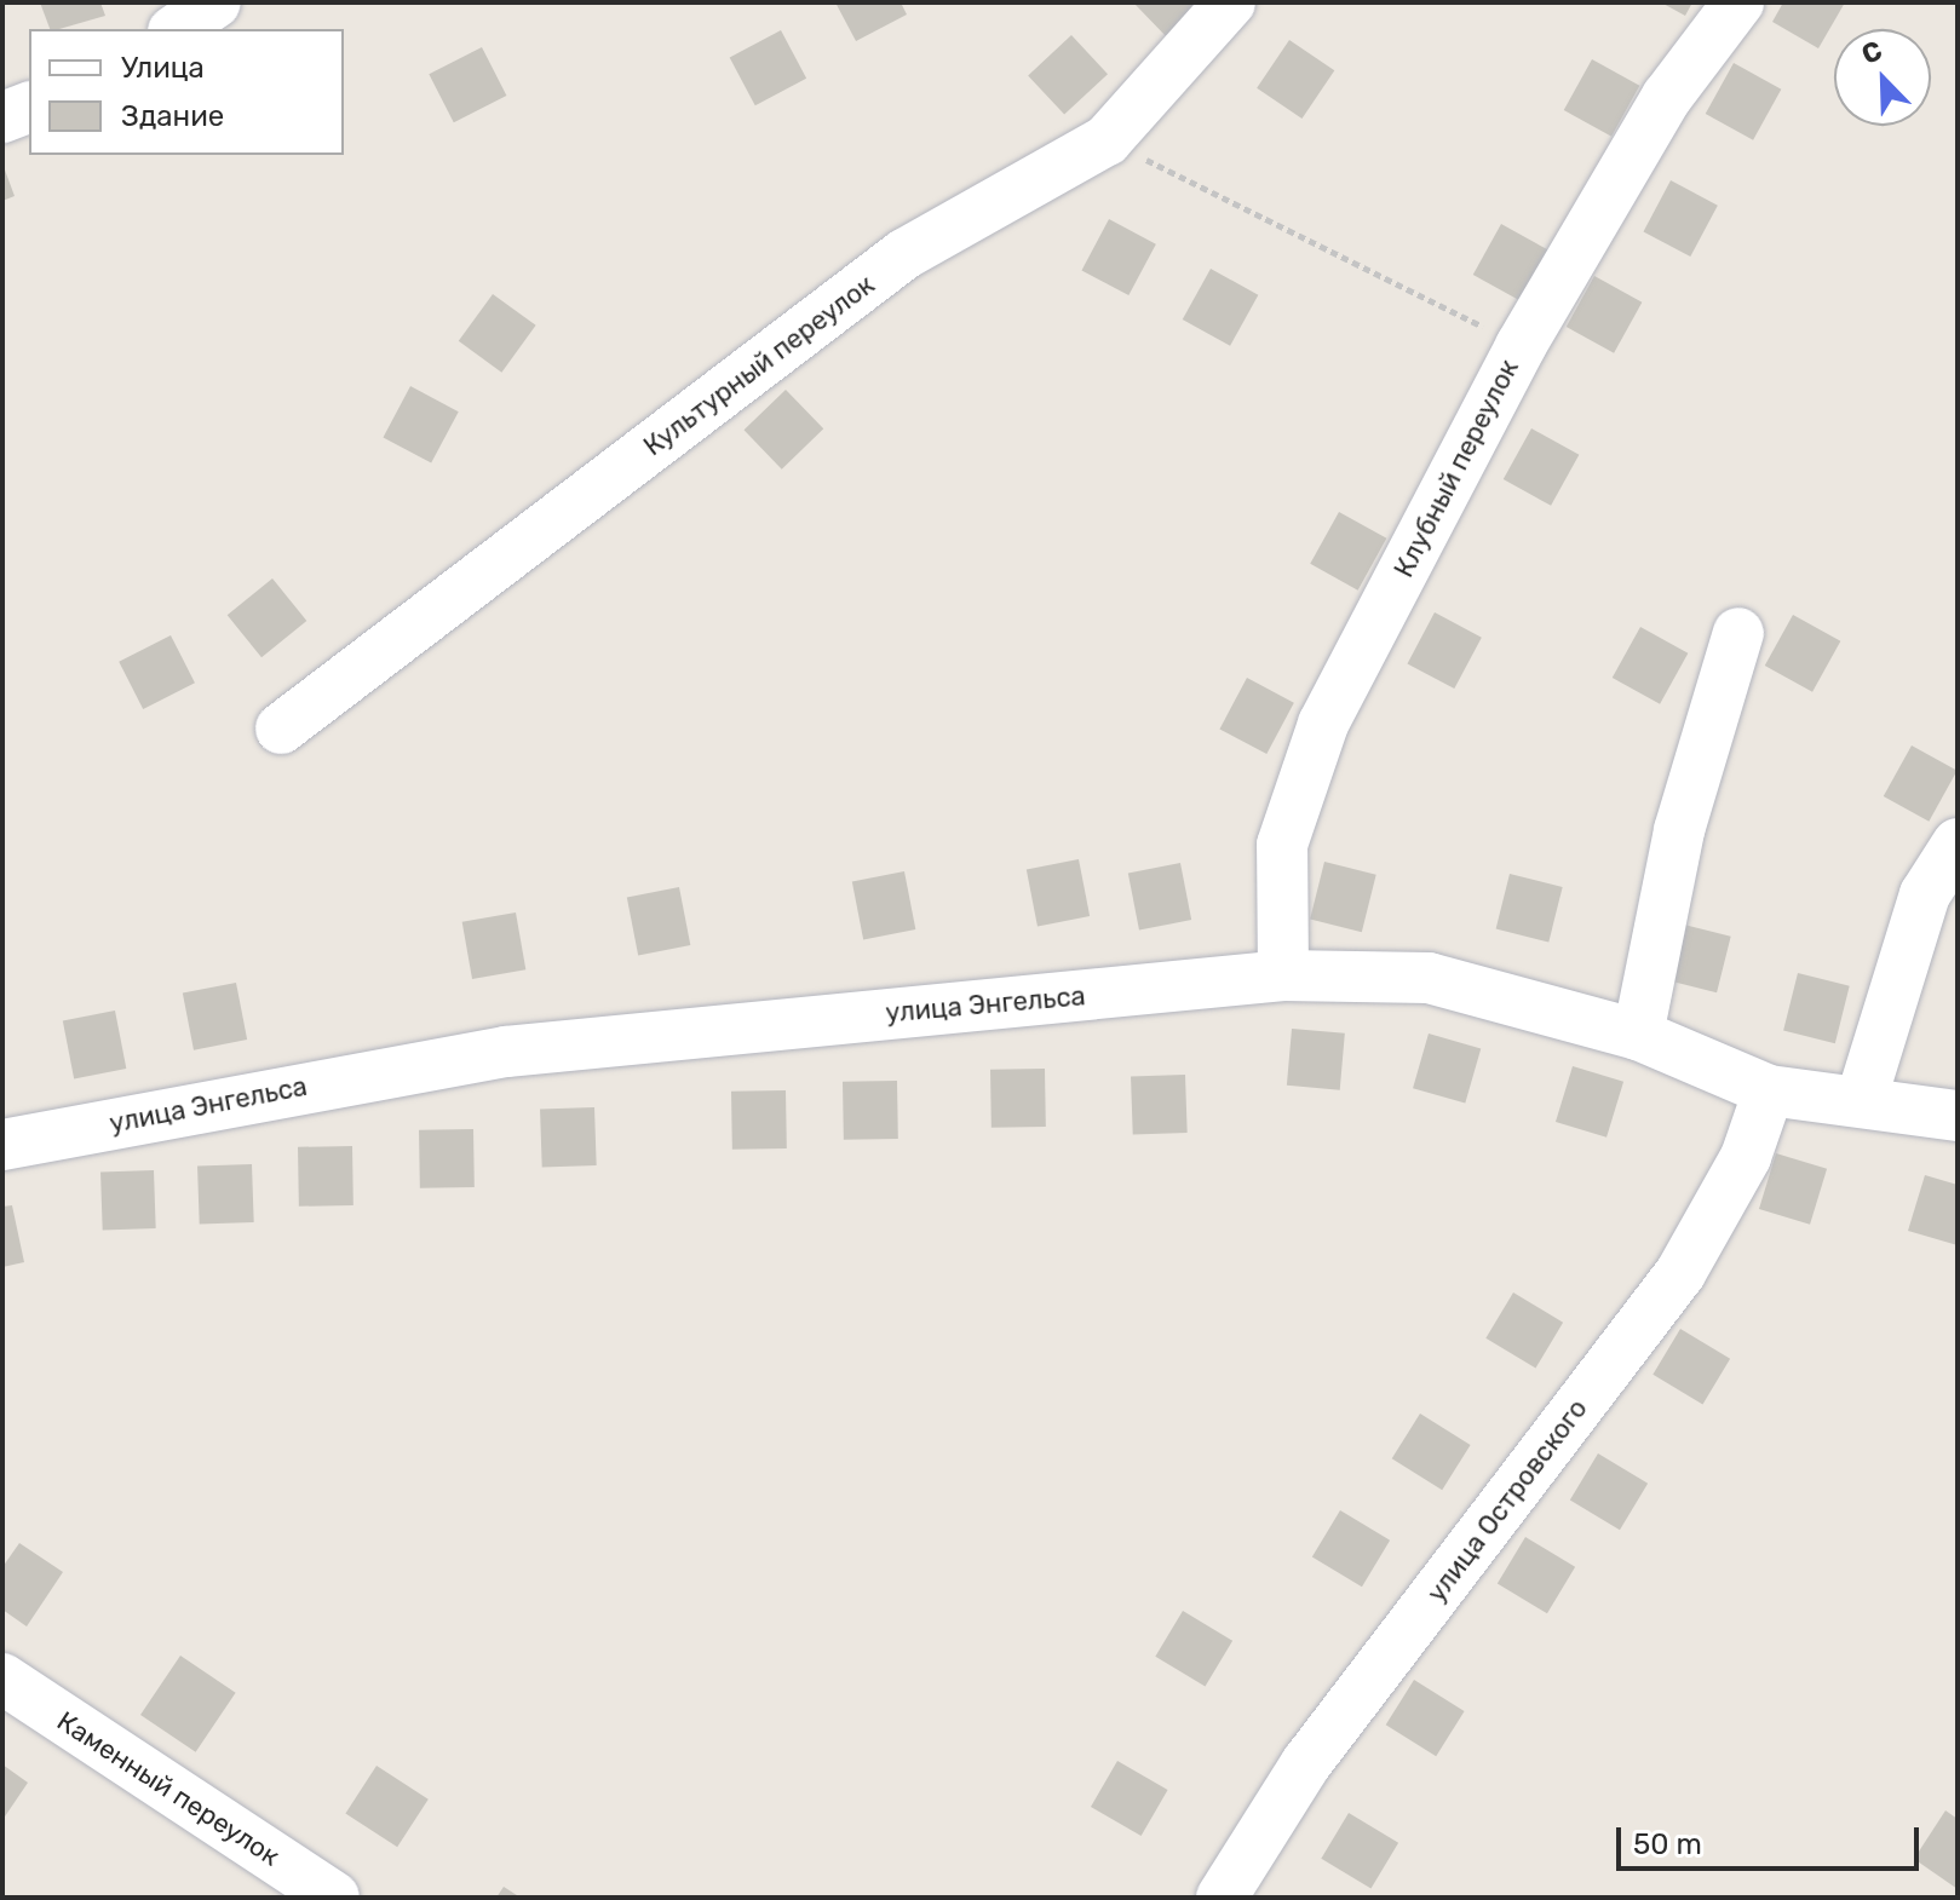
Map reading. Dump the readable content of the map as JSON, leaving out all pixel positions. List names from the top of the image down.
{
  "streets": {
    "street": [
      "Культурный переулок",
      "Клубный переулок",
      "улица Энгельса",
      "улица Островского",
      "Каменный переулок"
    ]
  },
  "crossings": [
    ["Клубный переулок", "улица Энгельса"],
    ["улица Энгельса", "улица Островского"]
  ],
  "legend": ["Улица", "Здание"],
  "scale_bar": "50 m",
  "north": "top left"
}
